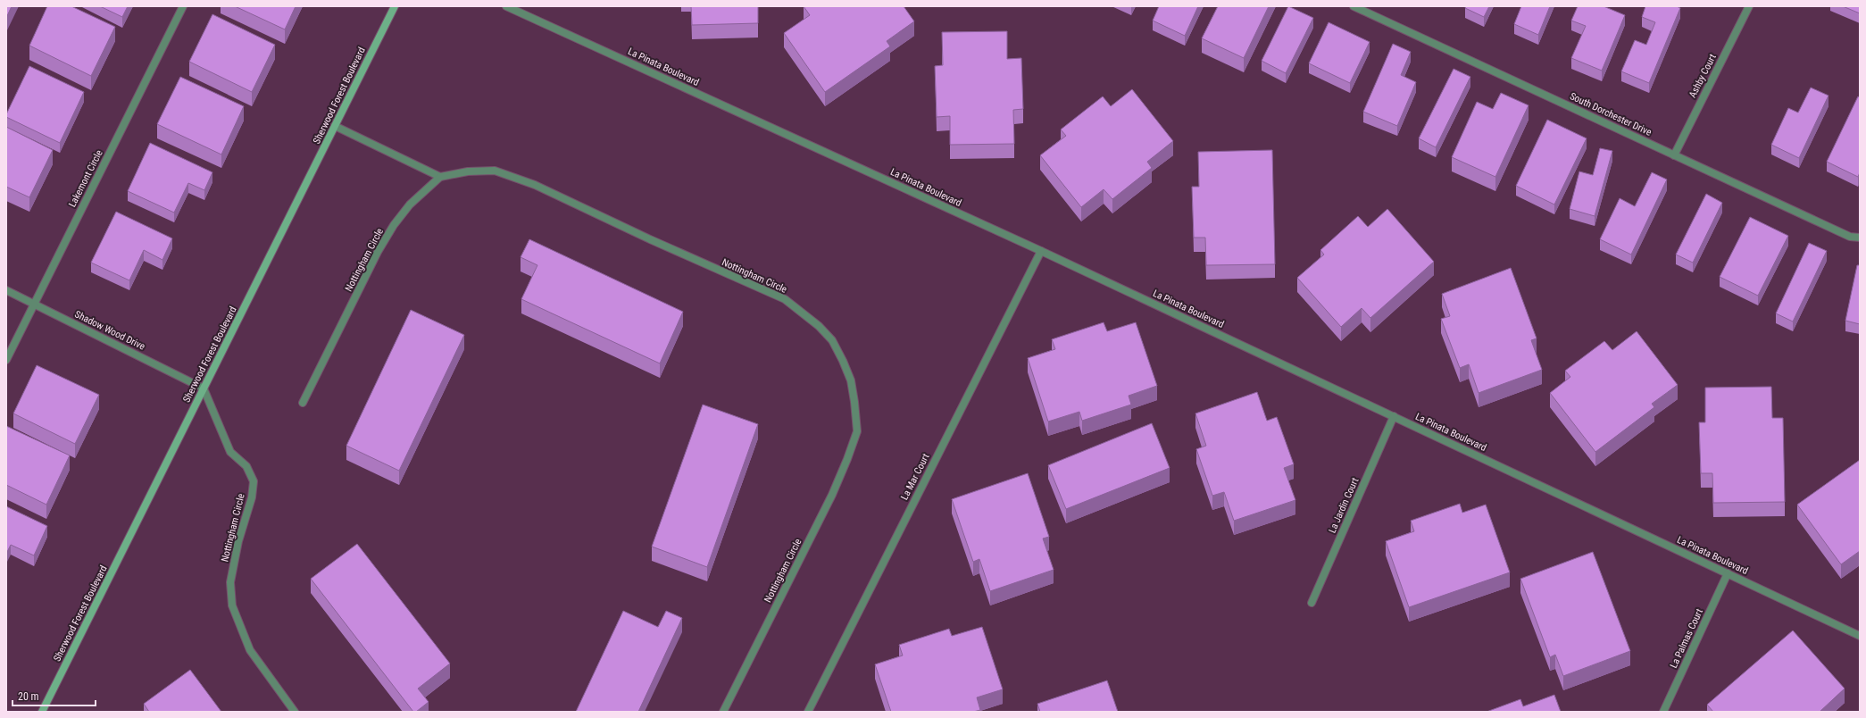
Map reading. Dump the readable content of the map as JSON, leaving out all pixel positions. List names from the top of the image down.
{
  "streets": {
    "street": [
      "La Pinata Boulevard",
      "Ashby Court",
      "Sherwood Forest Boulevard",
      "South Dorchester Drive",
      "Lakemont Circle",
      "Nottingham Circle",
      "Shadow Wood Drive",
      "La Mar Court",
      "La Jardin Court",
      "La Palmas Court"
    ]
  },
  "crossings": [
    ["La Pinata Boulevard", "La Mar Court"],
    ["La Pinata Boulevard", "La Jardin Court"],
    ["La Pinata Boulevard", "La Palmas Court"],
    ["Ashby Court", "South Dorchester Drive"],
    ["Sherwood Forest Boulevard", "Nottingham Circle"],
    ["Sherwood Forest Boulevard", "Shadow Wood Drive"],
    ["Lakemont Circle", "Shadow Wood Drive"],
    ["Nottingham Circle", "Shadow Wood Drive"]
  ],
  "scale_bar": "20 m"
}
